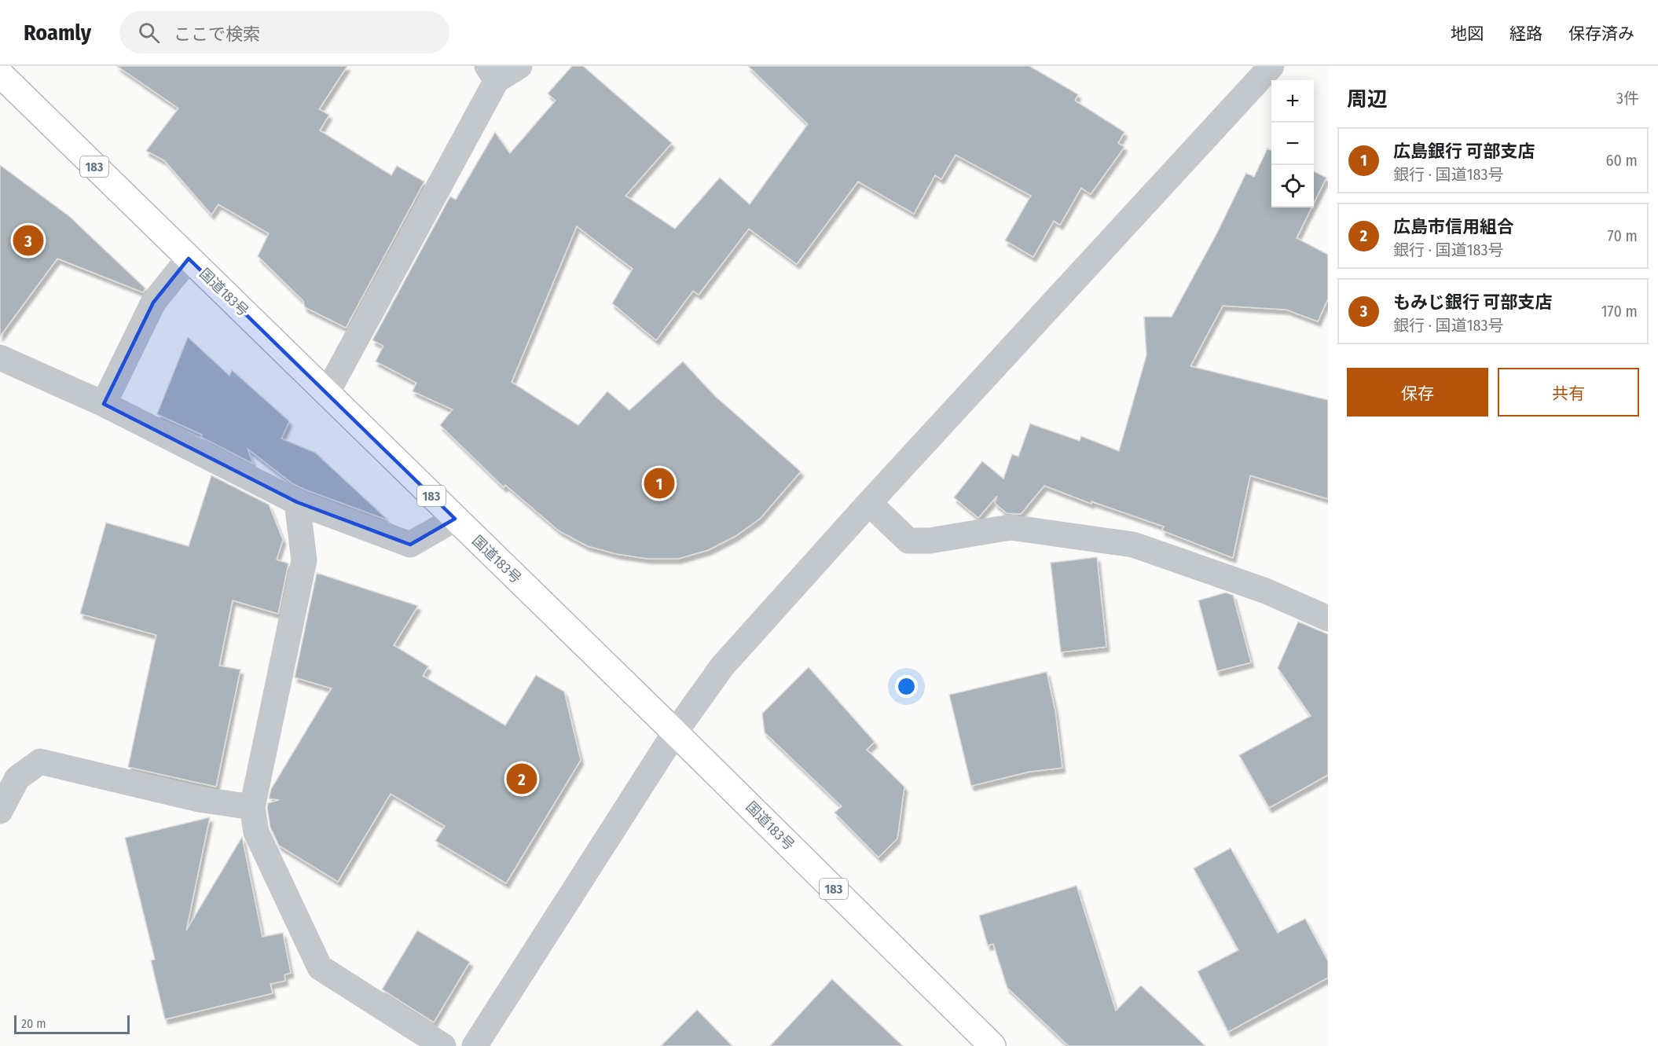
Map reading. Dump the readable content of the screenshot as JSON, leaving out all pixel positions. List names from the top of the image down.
{
  "streets": {
    "highway": ["183", "国道183号"]
  },
  "scale_bar": "20 m",
  "page": {
    "header": "Roamly",
    "search": "ここで検索",
    "nav": ["地図", "経路", "保存済み"],
    "heading": ["周辺", "3件"],
    "map_buttons": ["+", "−"],
    "list": [
      {
        "mark": "1",
        "name": "広島銀行 可部支店",
        "note": "銀行 · 国道183号",
        "value": "60 m"
      },
      {
        "mark": "2",
        "name": "広島市信用組合",
        "note": "銀行 · 国道183号",
        "value": "70 m"
      },
      {
        "mark": "3",
        "name": "もみじ銀行 可部支店",
        "note": "銀行 · 国道183号",
        "value": "170 m"
      }
    ],
    "pins": ["3", "1", "2"],
    "buttons": ["保存", "共有"],
    "scale": "20 m"
  }
}
